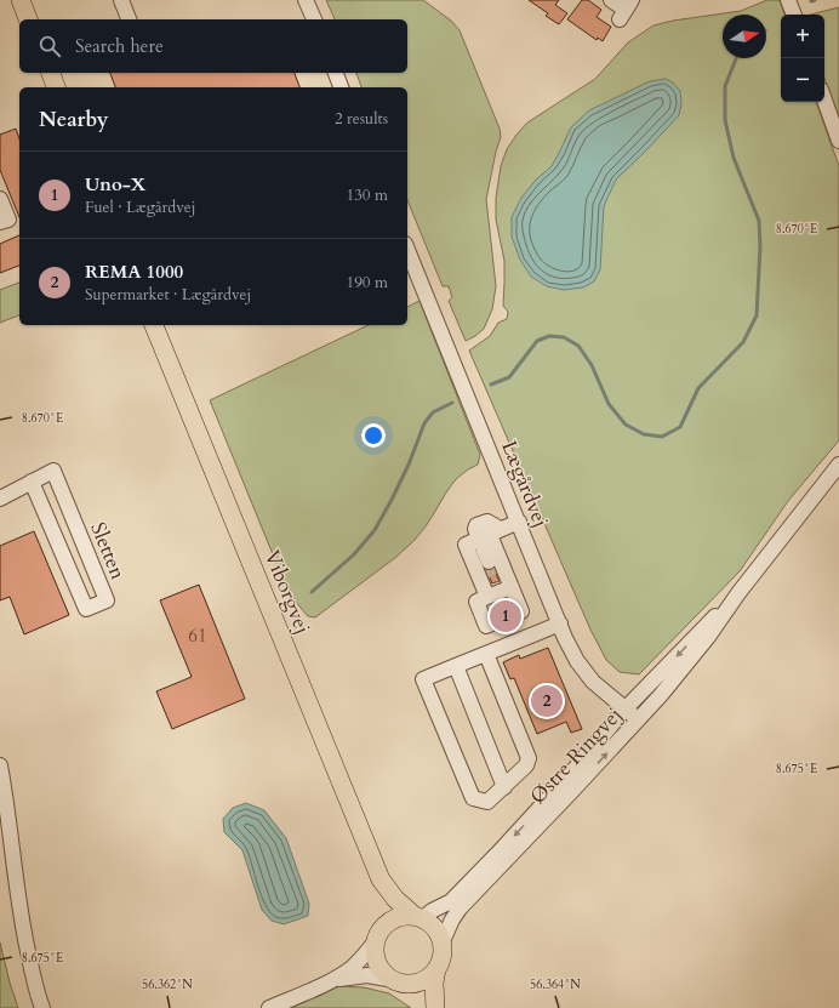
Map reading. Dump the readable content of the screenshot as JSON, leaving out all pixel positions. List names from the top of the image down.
{
  "streets": {
    "main road": ["Viborgvej"],
    "street": ["Lægårdvej", "Sletten", "Østre Ringvej"]
  },
  "crossings": [
    ["Lægårdvej", "Østre Ringvej"],
    ["Viborgvej", "Østre Ringvej"]
  ],
  "house_numbers": ["61"],
  "north": "right",
  "page": {
    "map_buttons": ["+", "−"],
    "search": "Search here",
    "heading": ["Nearby", "2 results"],
    "list": [
      {
        "mark": "1",
        "name": "Uno-X",
        "note": "Fuel · Lægårdvej",
        "value": "130 m"
      },
      {
        "mark": "2",
        "name": "REMA 1000",
        "note": "Supermarket · Lægårdvej",
        "value": "190 m"
      }
    ],
    "pins": ["1", "2"]
  },
  "coordinates": [
    "8.670°E",
    "8.675°E",
    "56.362°N",
    "56.364°N"
  ]
}
